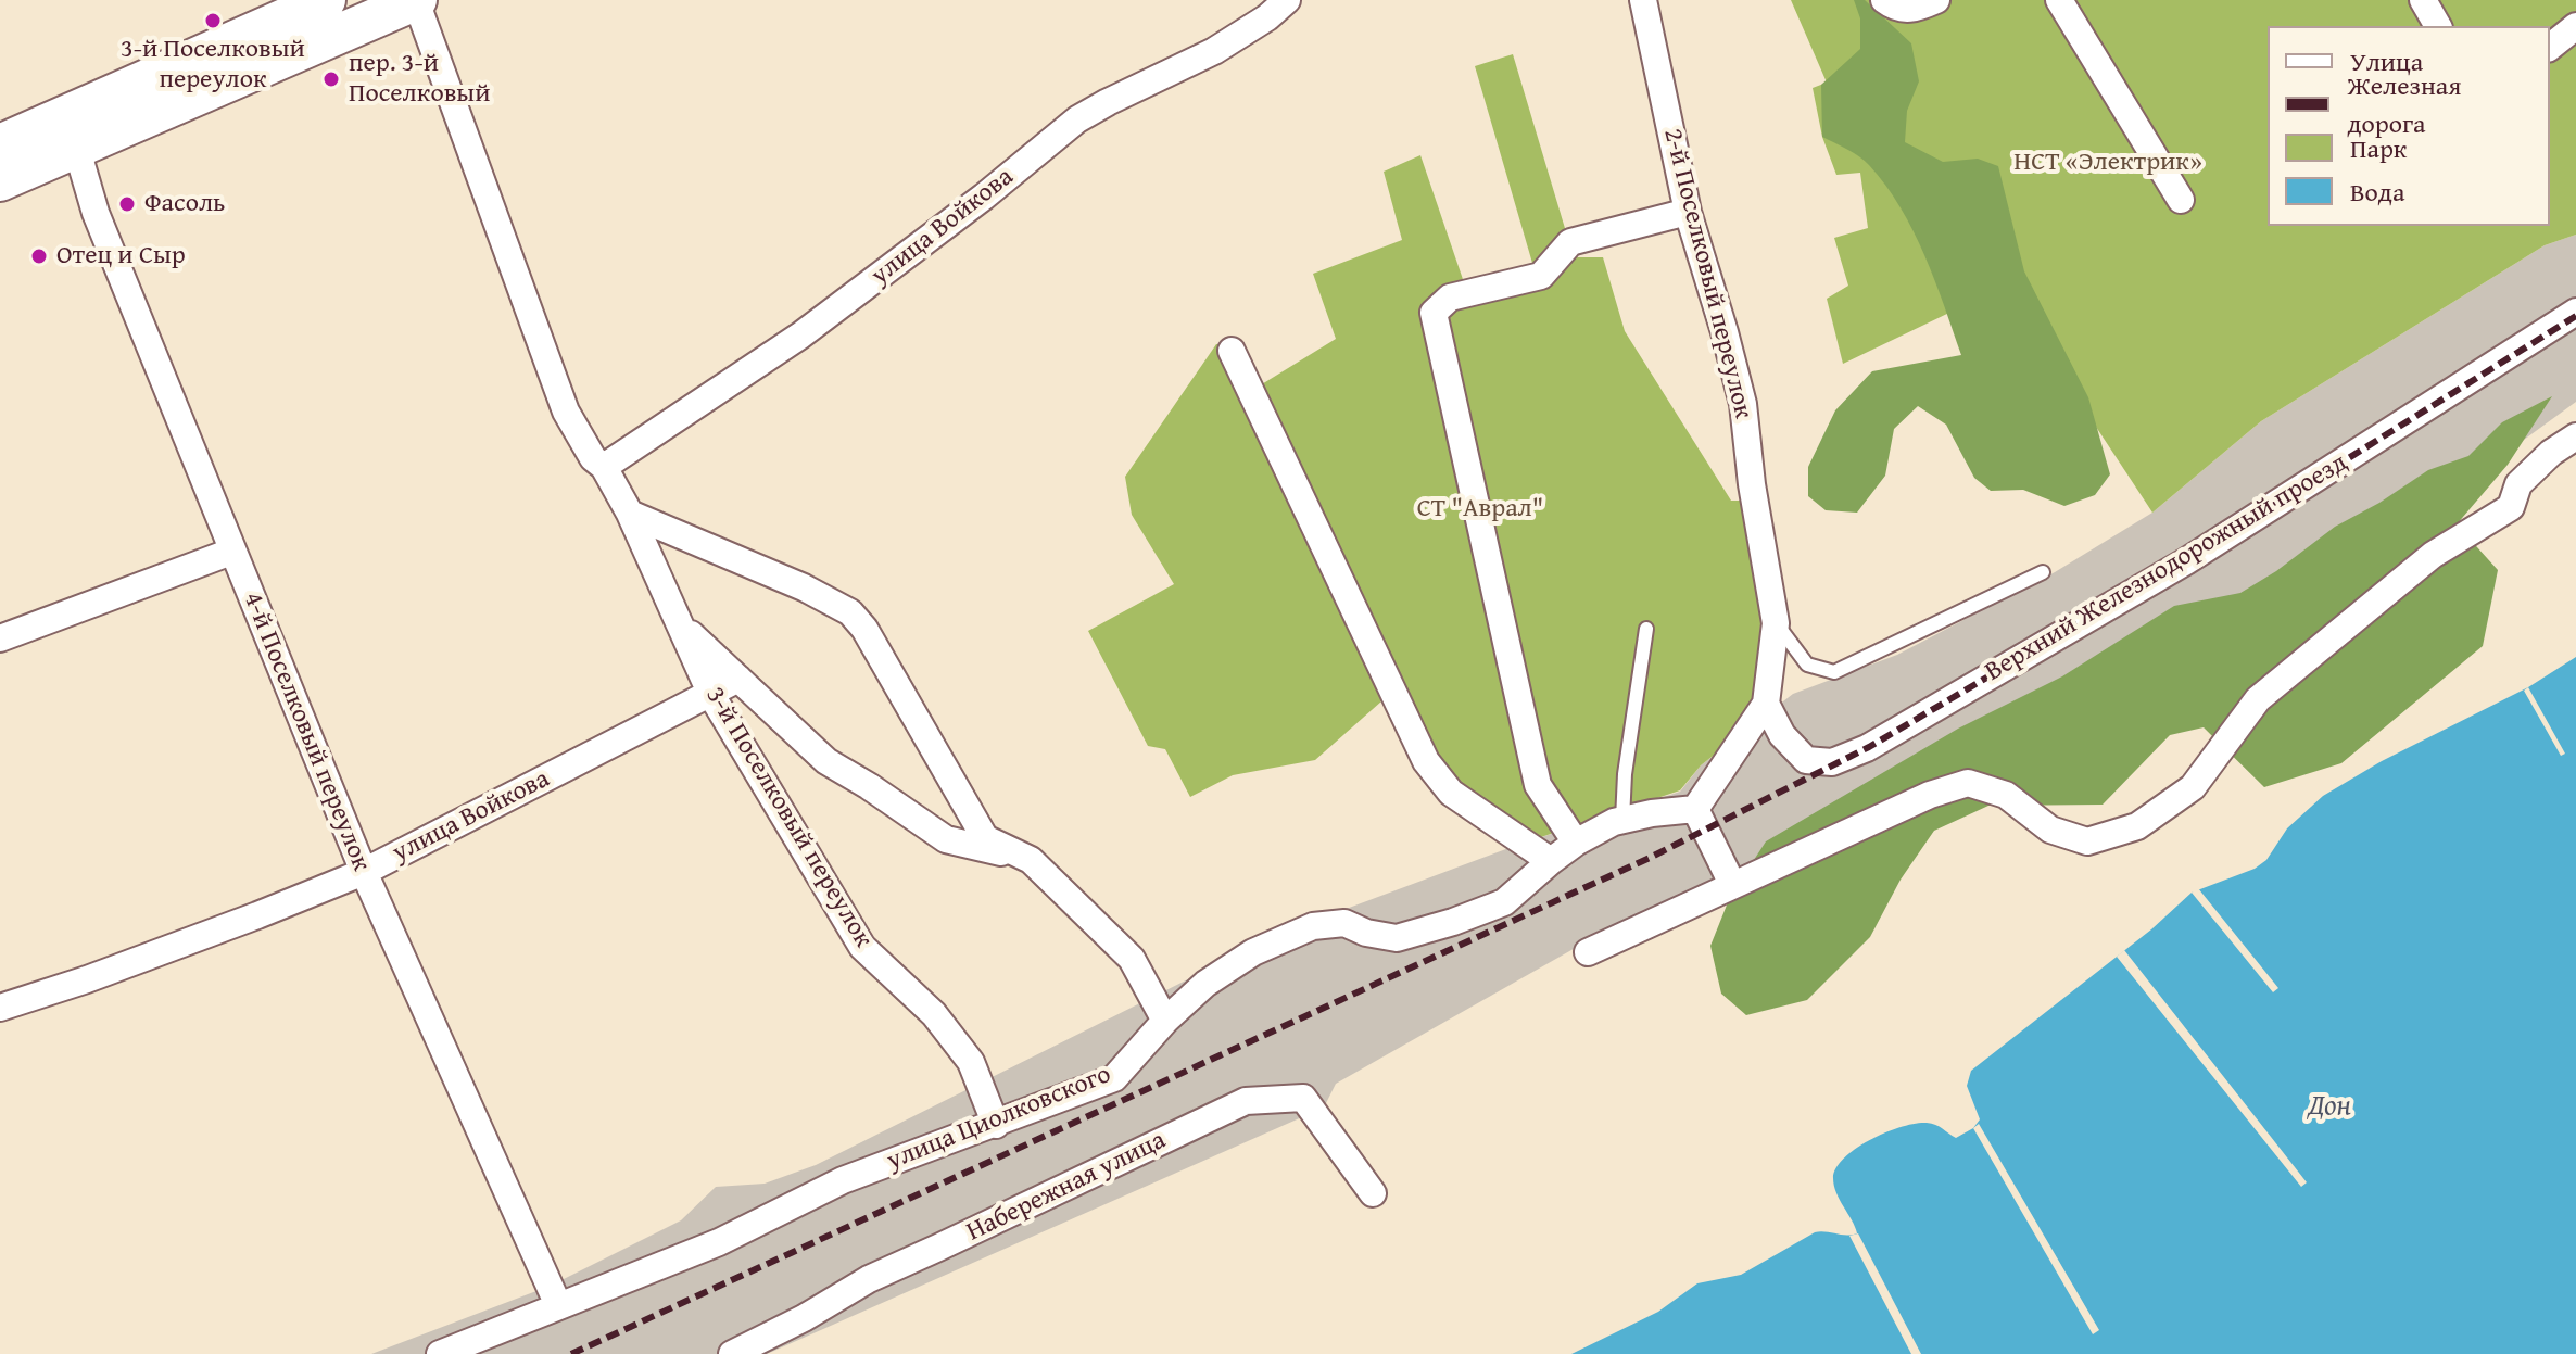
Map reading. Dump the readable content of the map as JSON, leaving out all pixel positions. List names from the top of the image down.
{
  "streets": {
    "street": [
      "улица Войкова",
      "2-й Поселковый переулок",
      "Верхний Железнодорожный проезд",
      "4-й Поселковый переулок",
      "3-й Поселковый переулок",
      "улица Циолковского",
      "Набережная улица"
    ]
  },
  "crossings": [
    ["улица Войкова", "4-й Поселковый переулок"],
    ["улица Войкова", "3-й Поселковый переулок"],
    ["2-й Поселковый переулок", "Верхний Железнодорожный проезд"],
    ["4-й Поселковый переулок", "улица Циолковского"],
    ["3-й Поселковый переулок", "улица Циолковского"]
  ],
  "water": ["Дон"],
  "parks": ["НСТ «Электрик»", "СТ \"Аврал\""],
  "places": [
    "3-й Поселковый переулок",
    "пер. 3-й Поселковый",
    "Фасоль",
    "Отец и Сыр"
  ],
  "legend": [
    "Улица",
    "Железная дорога",
    "Парк",
    "Вода"
  ]
}
